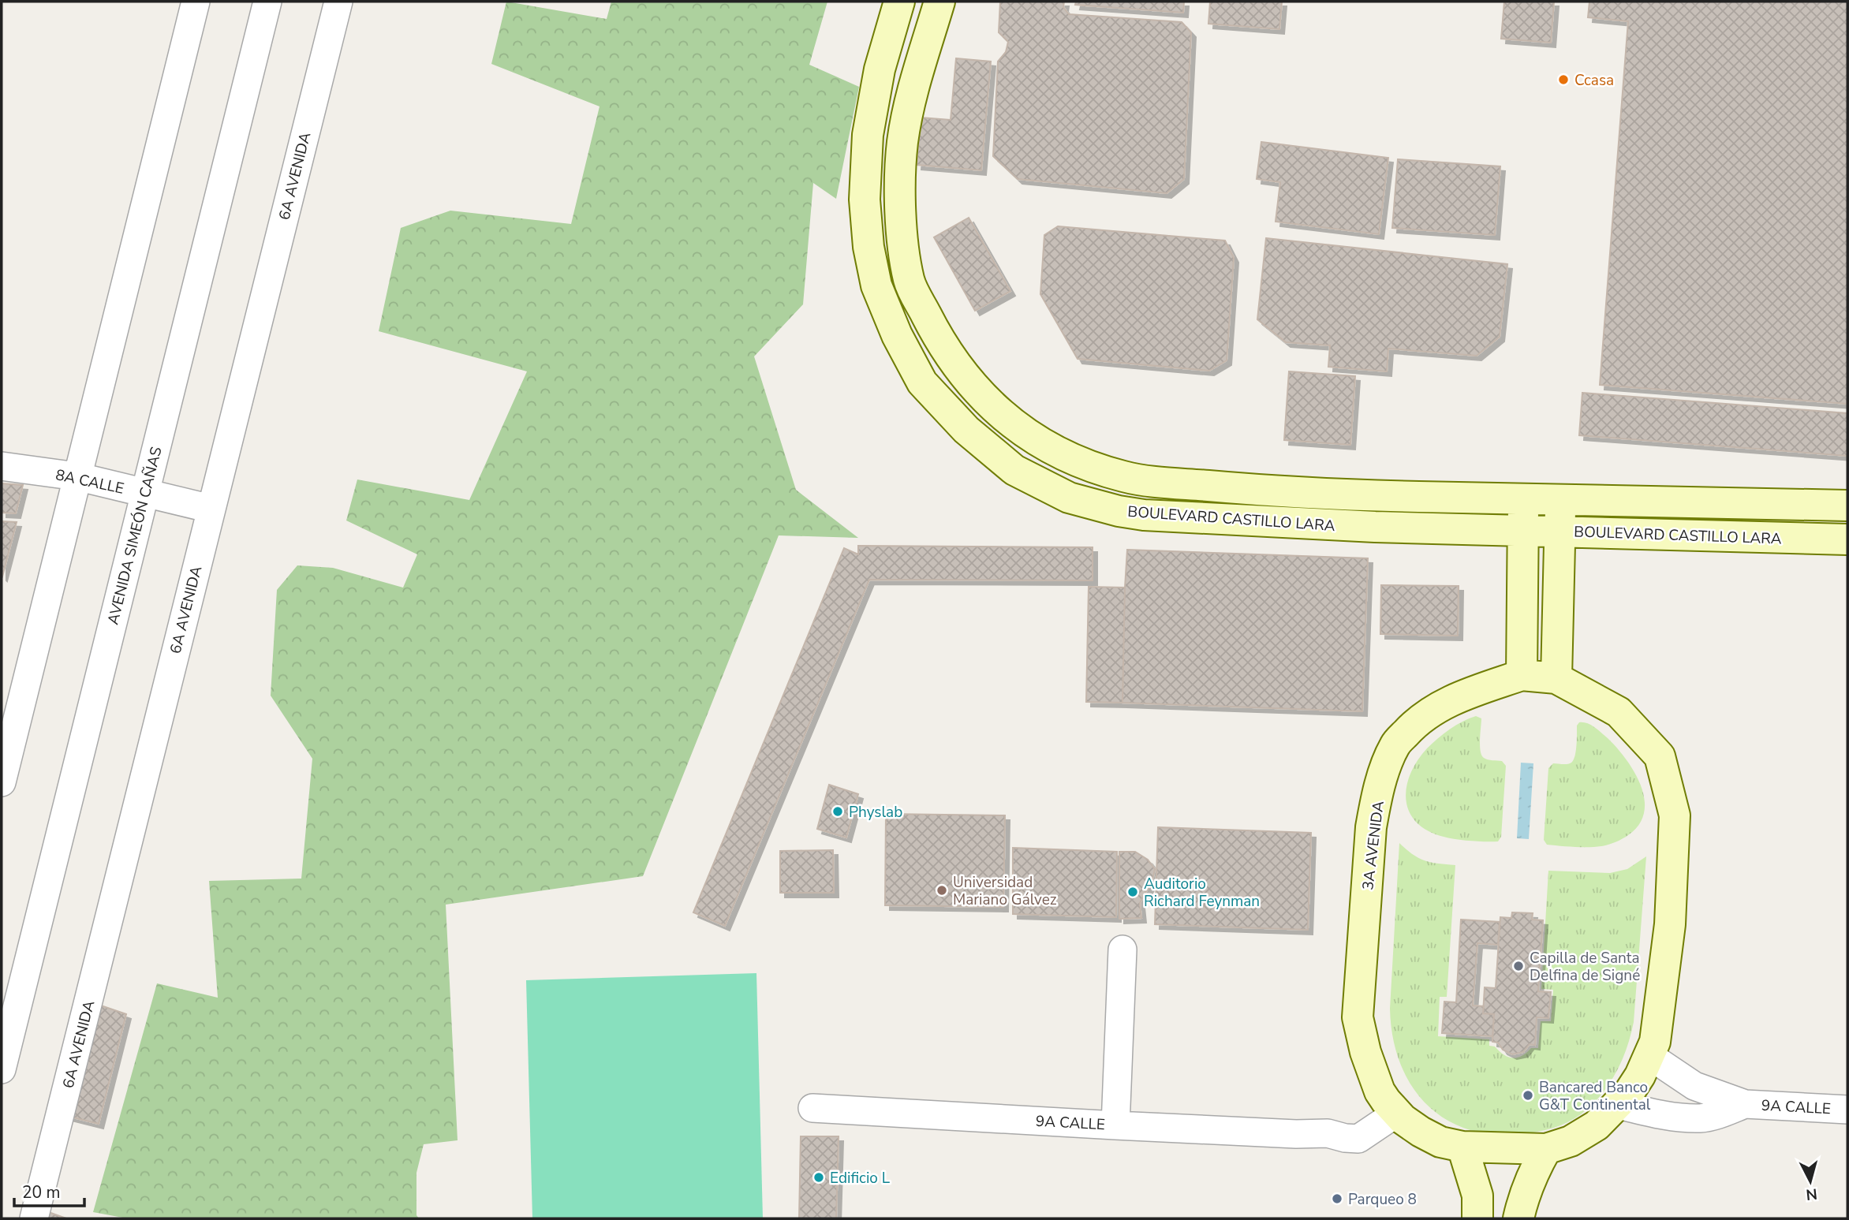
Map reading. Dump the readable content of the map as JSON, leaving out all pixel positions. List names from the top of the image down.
{
  "streets": {
    "street": [
      "6A AVENIDA",
      "8A CALLE",
      "BOULEVARD CASTILLO LARA",
      "AVENIDA SIMEÓN CAÑAS",
      "3A AVENIDA",
      "9A CALLE"
    ]
  },
  "crossings": [
    ["6A AVENIDA", "8A CALLE"],
    ["8A CALLE", "AVENIDA SIMEÓN CAÑAS"],
    ["3A AVENIDA", "9A CALLE"]
  ],
  "places": [
    "Ccasa",
    "Physlab",
    "Universidad Mariano Gálvez",
    "Auditorio Richard Feynman",
    "Capilla de Santa Delfina de Signé",
    "Bancared Banco G&T Continental",
    "Edificio L",
    "Parqueo 8"
  ],
  "scale_bar": "20 m",
  "north": "bottom"
}
